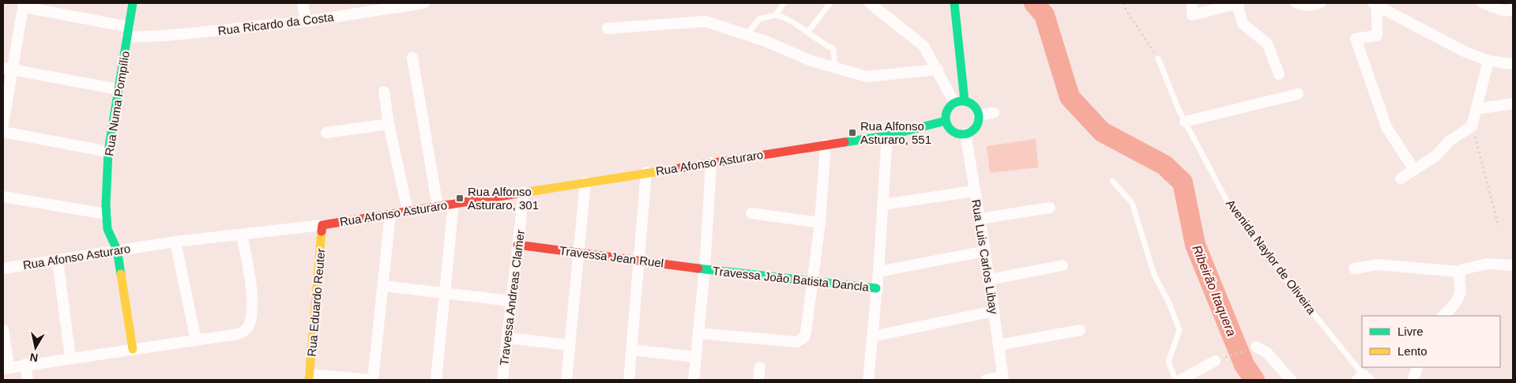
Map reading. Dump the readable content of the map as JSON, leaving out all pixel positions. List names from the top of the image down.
{
  "streets": {
    "street": [
      "Rua Ricardo da Costa",
      "Rua Numa Pompílio",
      "Rua Afonso Asturaro",
      "Travessa Jean Ruel",
      "Rua Luis Carlos Libay",
      "Travessa João Batista Dancla",
      "Travessa Andreas Clamer",
      "Rua Eduardo Reuter"
    ],
    "lane": ["Avenida Naylor de Oliveira"]
  },
  "crossings": [
    ["Rua Ricardo da Costa", "Rua Numa Pompílio"],
    ["Rua Numa Pompílio", "Rua Afonso Asturaro"],
    ["Rua Afonso Asturaro", "Rua Luis Carlos Libay"],
    ["Rua Afonso Asturaro", "Travessa Andreas Clamer"],
    ["Rua Afonso Asturaro", "Rua Eduardo Reuter"],
    ["Travessa Jean Ruel", "Travessa João Batista Dancla"],
    ["Travessa Jean Ruel", "Travessa Andreas Clamer"]
  ],
  "water": ["Ribeirão Itaquera"],
  "places": {
    "transit": ["Rua Alfonso Asturaro, 551", "Rua Alfonso Asturaro, 301"]
  },
  "legend": ["Livre", "Lento"],
  "north": "bottom"
}
